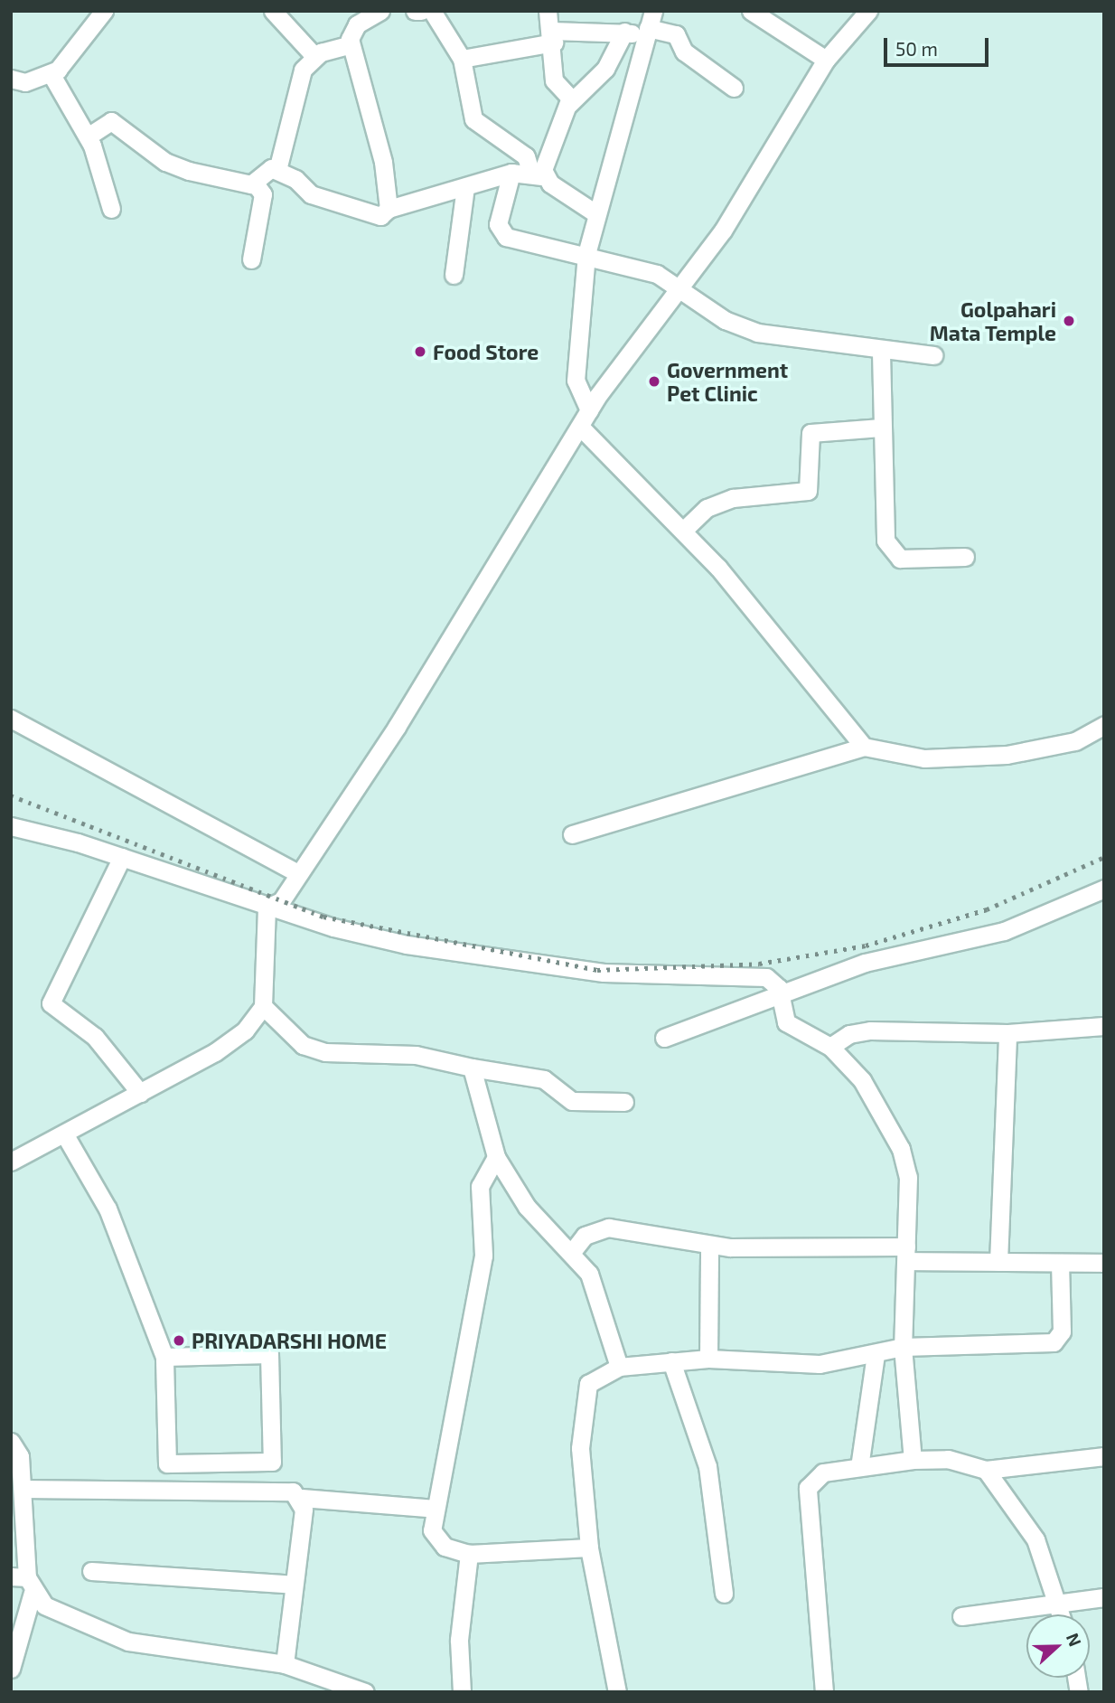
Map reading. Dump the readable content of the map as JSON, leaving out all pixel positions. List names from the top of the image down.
{
  "places": [
    "Golpahari Mata Temple",
    "Food Store",
    "Government Pet Clinic",
    "PRIYADARSHI HOME"
  ],
  "scale_bar": "50 m",
  "north": "right"
}
